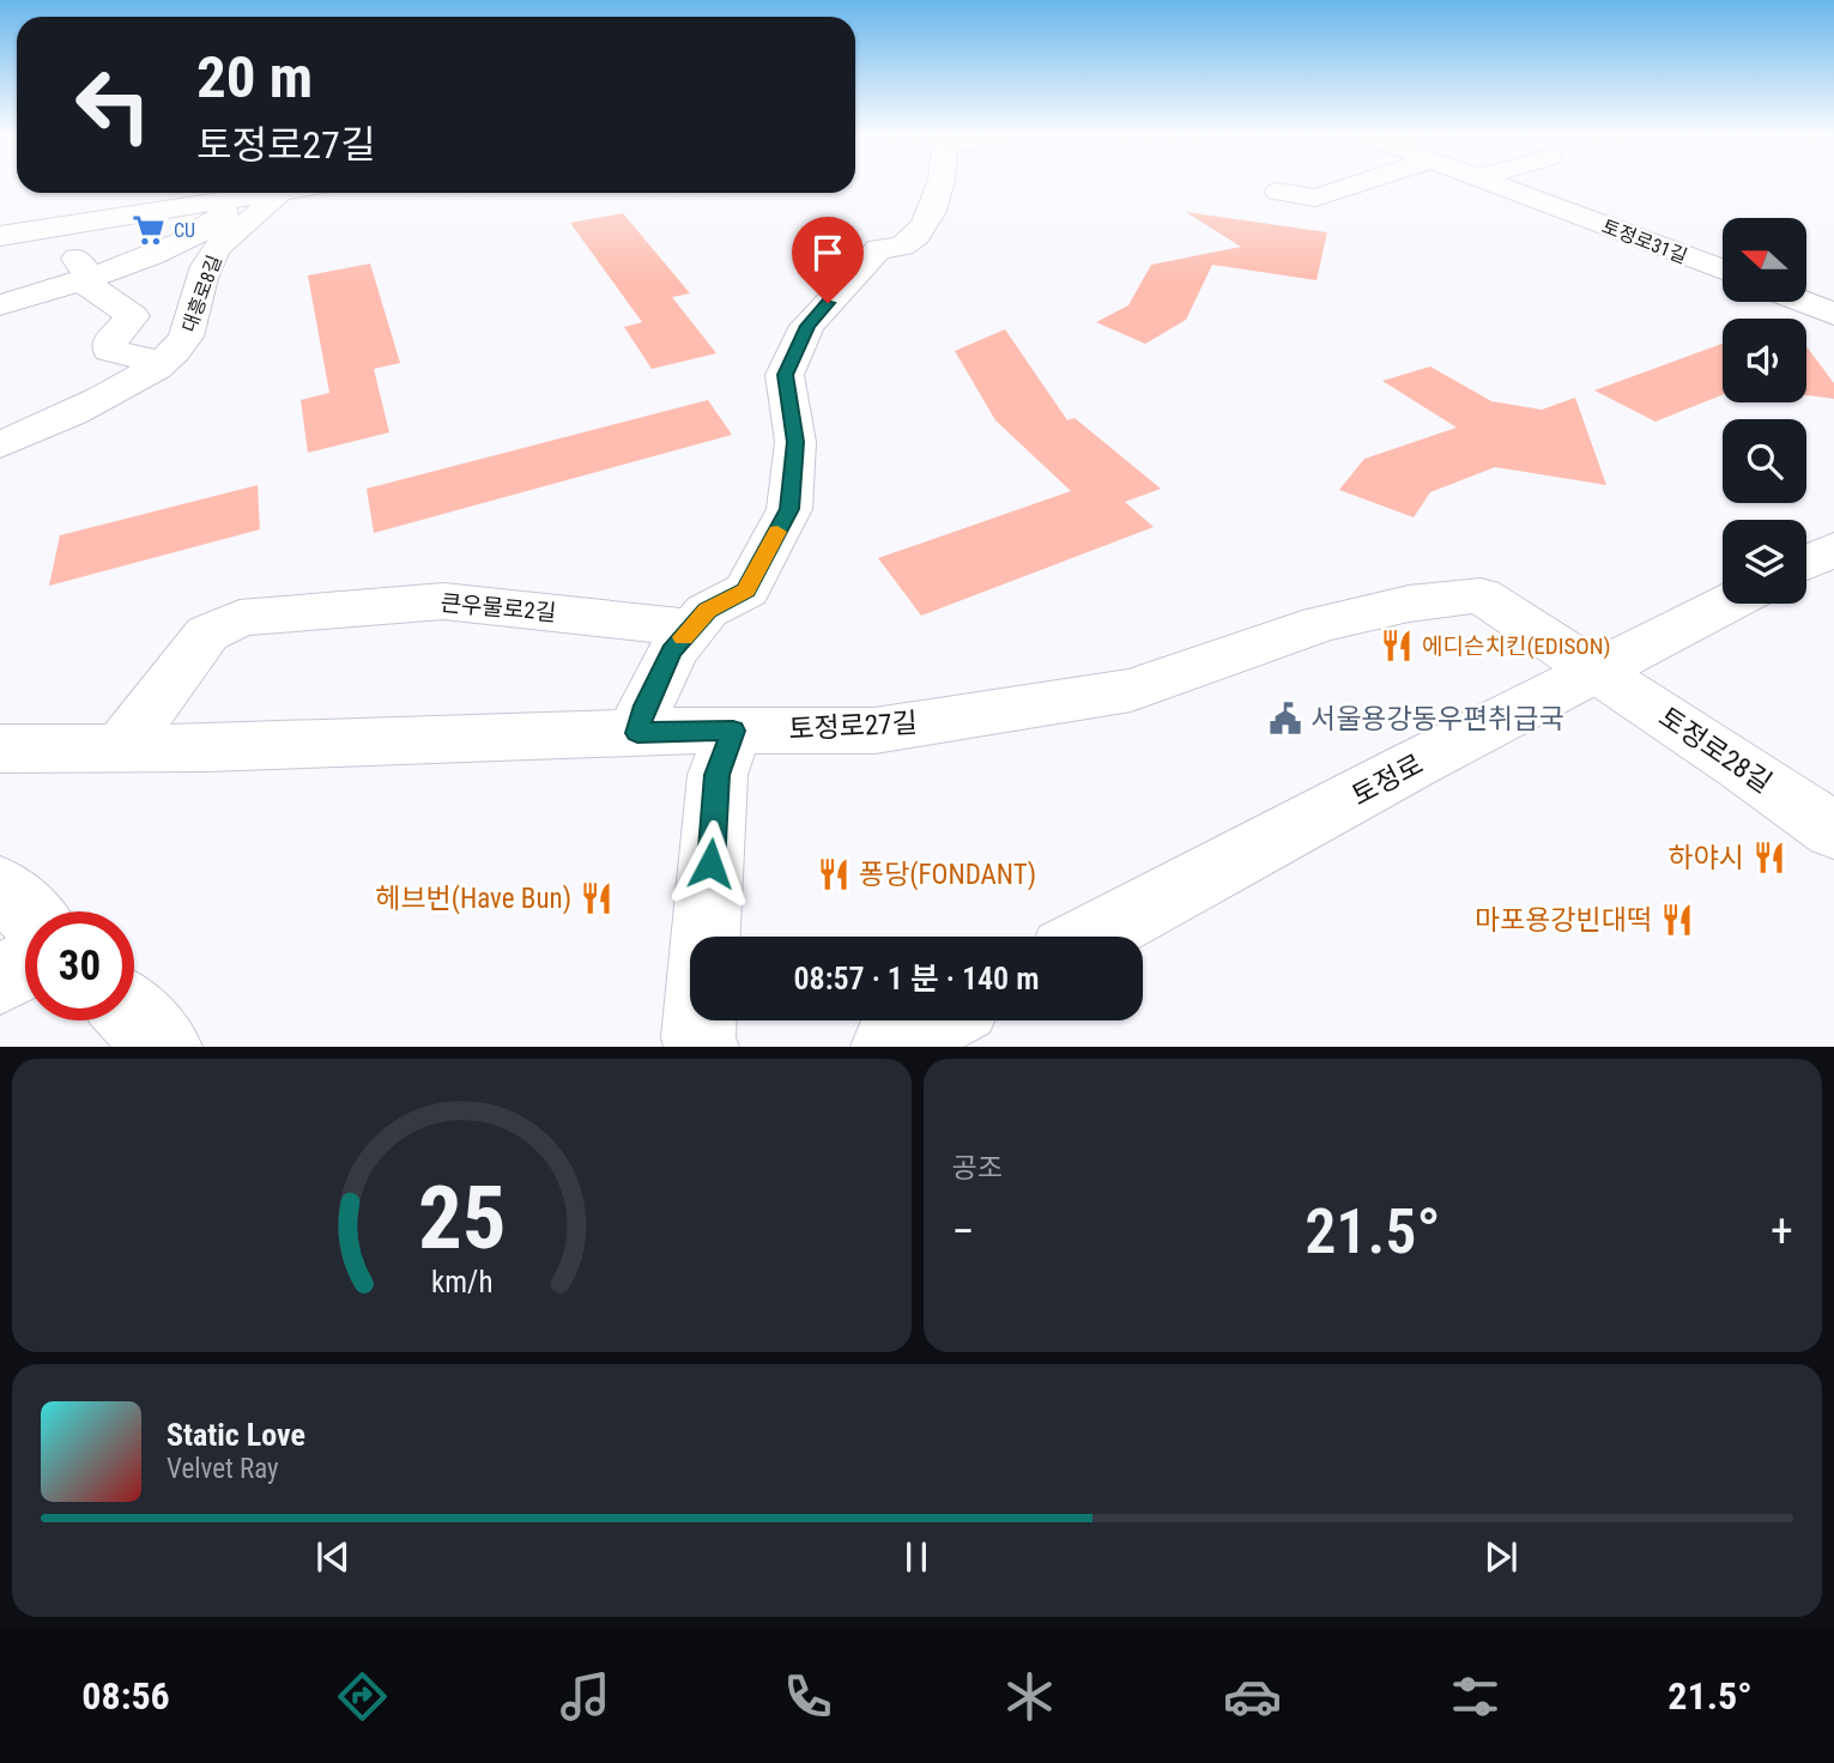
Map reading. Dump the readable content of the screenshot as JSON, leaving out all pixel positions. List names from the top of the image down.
{
  "streets": {
    "street": [
      "토정로31길",
      "대흥로8길",
      "큰우물로2길",
      "토정로27길",
      "토정로28길",
      "토정로"
    ]
  },
  "crossings": [
    ["큰우물로2길", "토정로27길"],
    ["토정로27길", "토정로28길"],
    ["토정로27길", "토정로"],
    ["토정로28길", "토정로"]
  ],
  "places": {
    "supermarket": ["CU"],
    "restaurant": [
      "에디슨치킨(EDISON)",
      "하야시",
      "퐁당(FONDANT)",
      "헤브번(Have Bun)",
      "마포용강빈대떡"
    ],
    "public building": ["서울용강동우편취급국"]
  },
  "north": "left",
  "page": {
    "turn": ["20 m", "토정로27길"],
    "limit": "30",
    "trip": "08:57 · 1 분 · 140 m",
    "tile": "공조",
    "heat": ["−", "21.5°", "+"],
    "song": ["Static Love", "Velvet Ray"],
    "tabs": ["08:56", "21.5°"],
    "gauge": ["25", "km/h"]
  }
}
